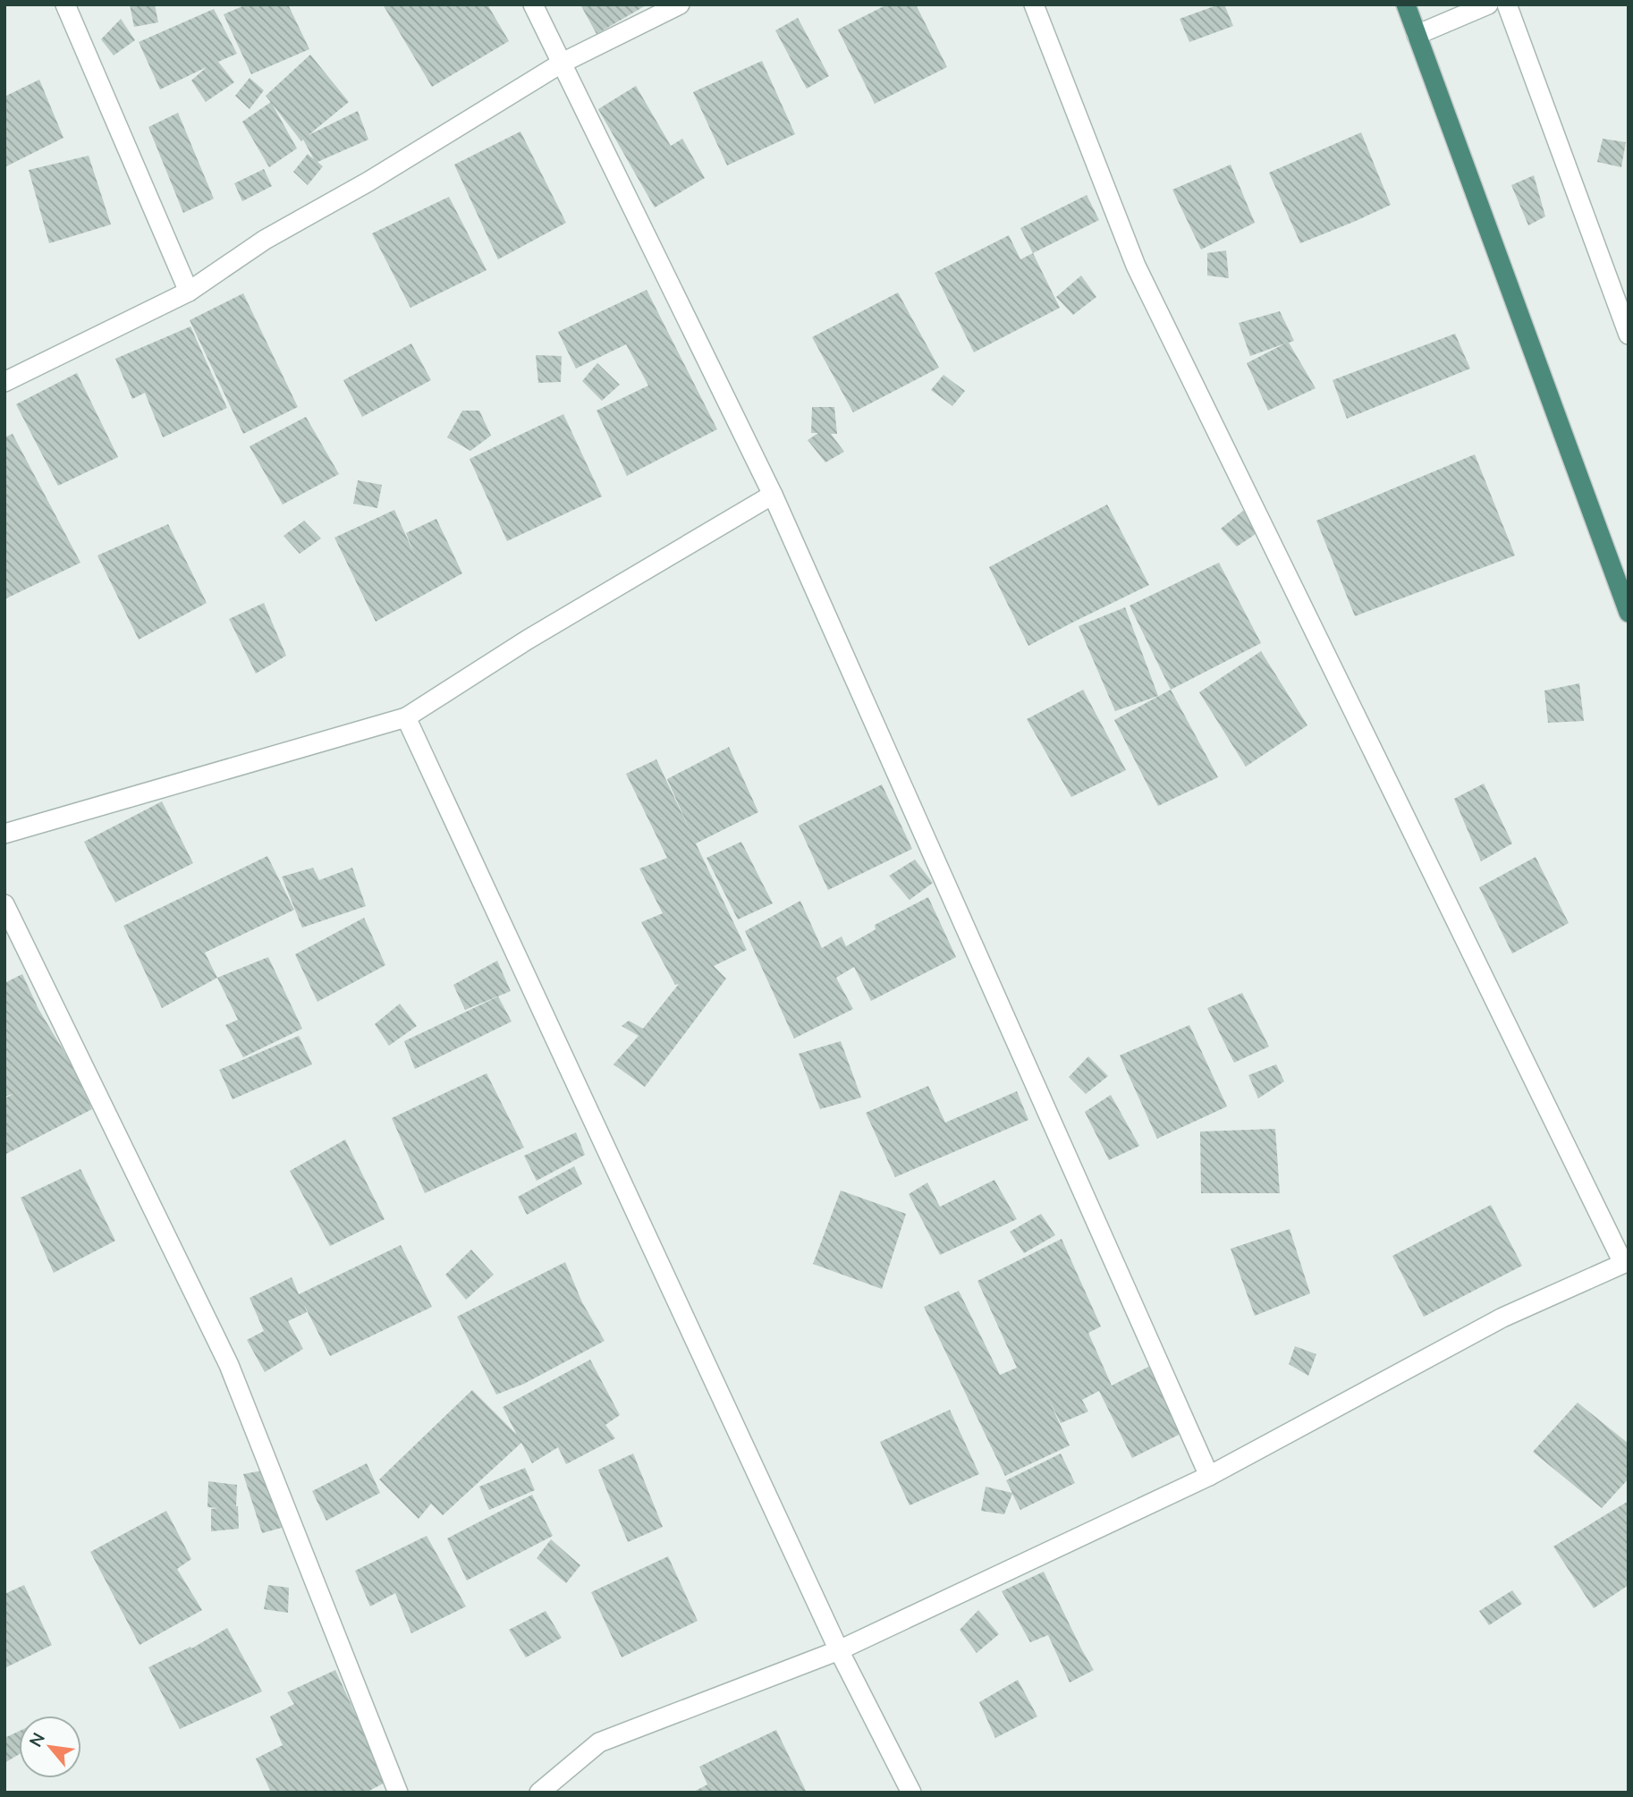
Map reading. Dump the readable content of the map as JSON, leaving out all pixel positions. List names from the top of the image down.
{
  "north": "top left"
}
